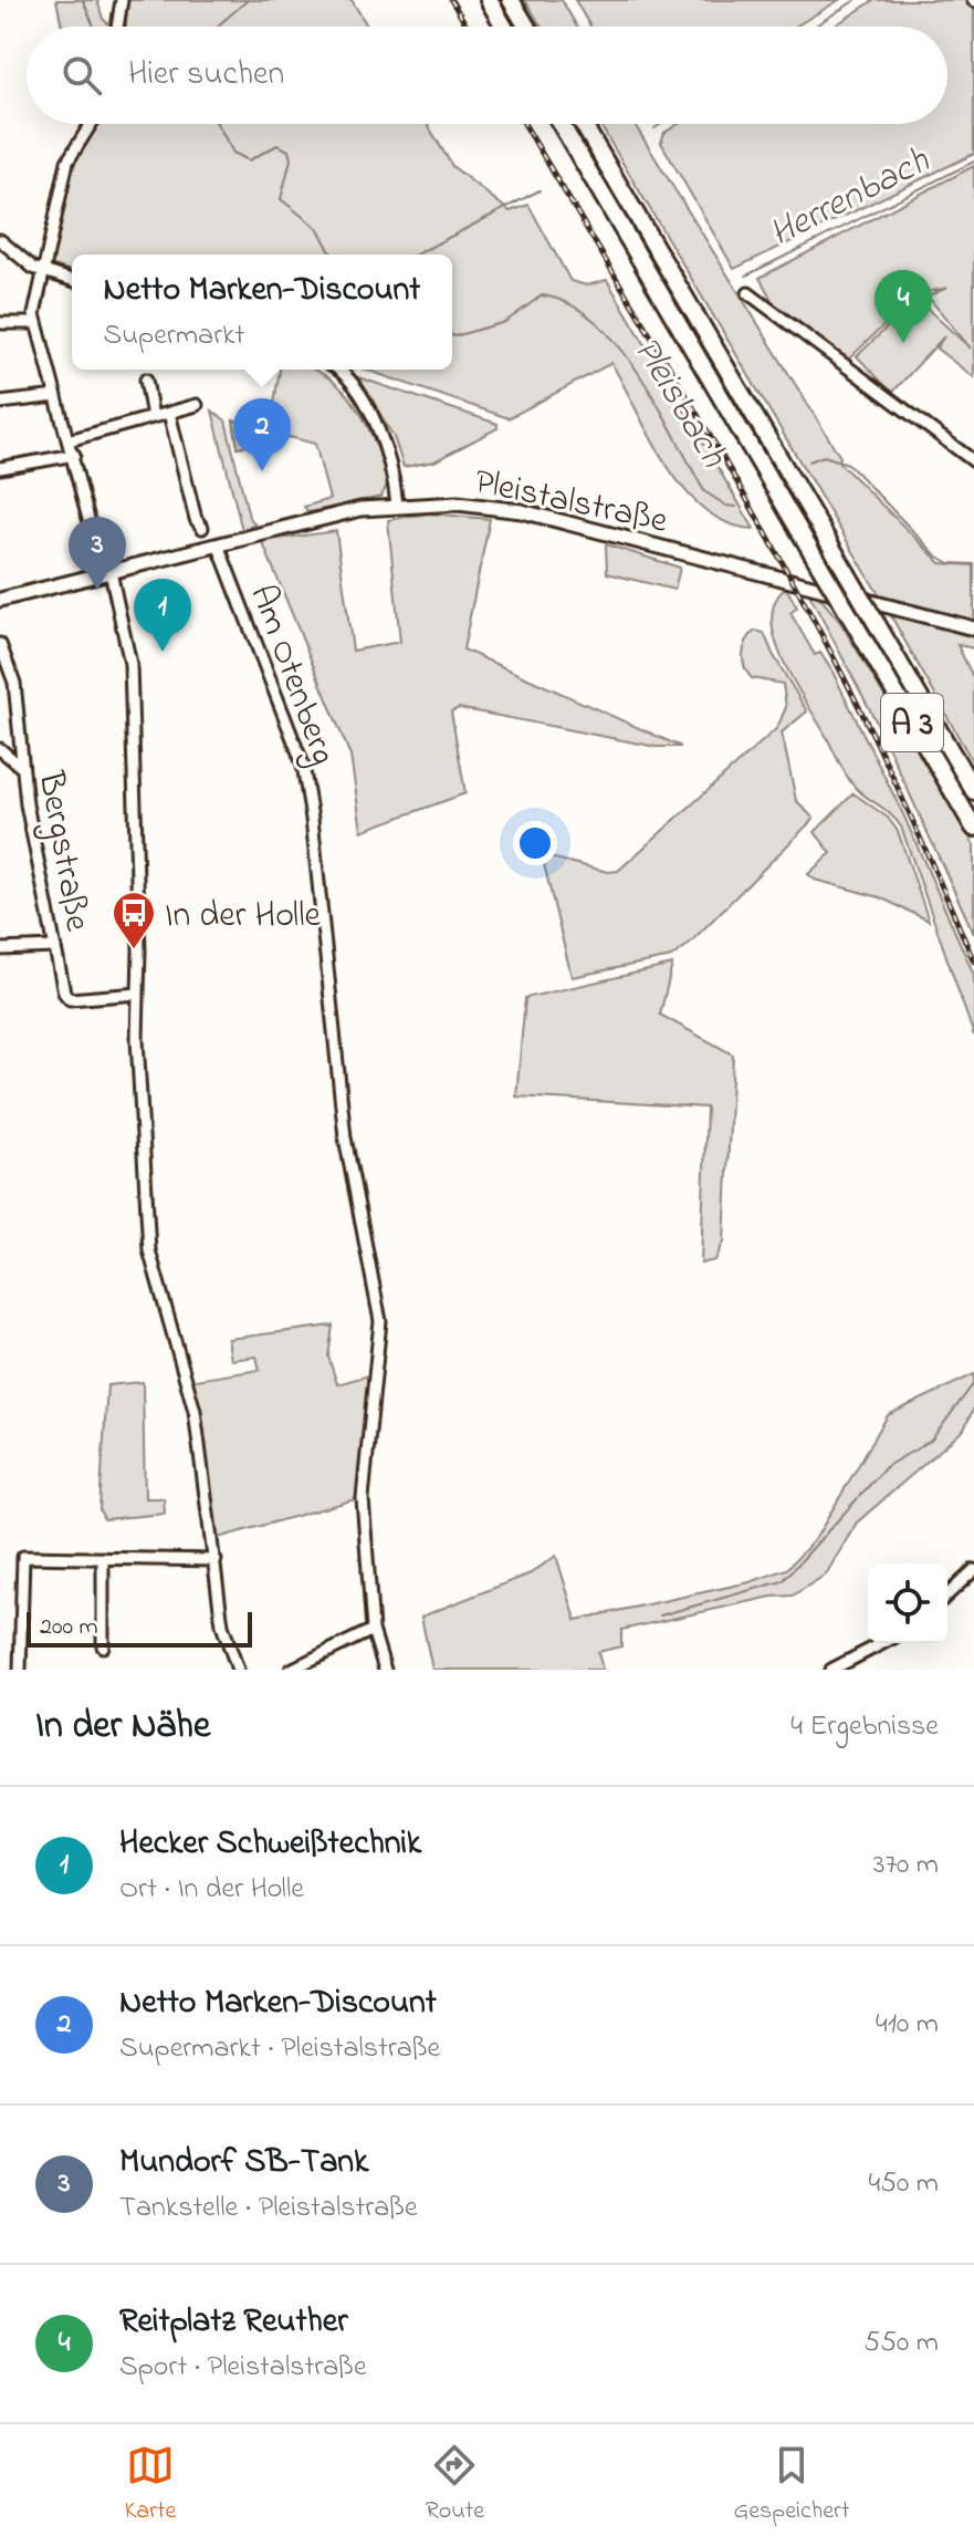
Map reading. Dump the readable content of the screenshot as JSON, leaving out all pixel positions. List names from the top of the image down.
{
  "streets": {
    "highway": ["A 3"],
    "main road": ["Pleistalstraße"],
    "street": ["Am Otenberg", "Bergstraße"]
  },
  "crossings": [
    ["Pleistalstraße", "Am Otenberg"]
  ],
  "water": ["Herrenbach", "Pleisbach"],
  "places": {
    "bus stop": ["In der Holle"]
  },
  "scale_bar": "200 m",
  "page": {
    "search": "Hier suchen",
    "popup": ["Netto Marken-Discount", "Supermarkt"],
    "pins": [
      "4",
      "2",
      "3",
      "1"
    ],
    "scale": "200 m",
    "heading": ["In der Nähe", "4 Ergebnisse"],
    "list": [
      {
        "mark": "1",
        "name": "Hecker Schweißtechnik",
        "note": "Ort · In der Holle",
        "value": "370 m"
      },
      {
        "mark": "2",
        "name": "Netto Marken-Discount",
        "note": "Supermarkt · Pleistalstraße",
        "value": "410 m"
      },
      {
        "mark": "3",
        "name": "Mundorf SB-Tank",
        "note": "Tankstelle · Pleistalstraße",
        "value": "450 m"
      },
      {
        "mark": "4",
        "name": "Reitplatz Reuther",
        "note": "Sport · Pleistalstraße",
        "value": "550 m"
      }
    ],
    "nav": ["Karte", "Route", "Gespeichert"]
  }
}
